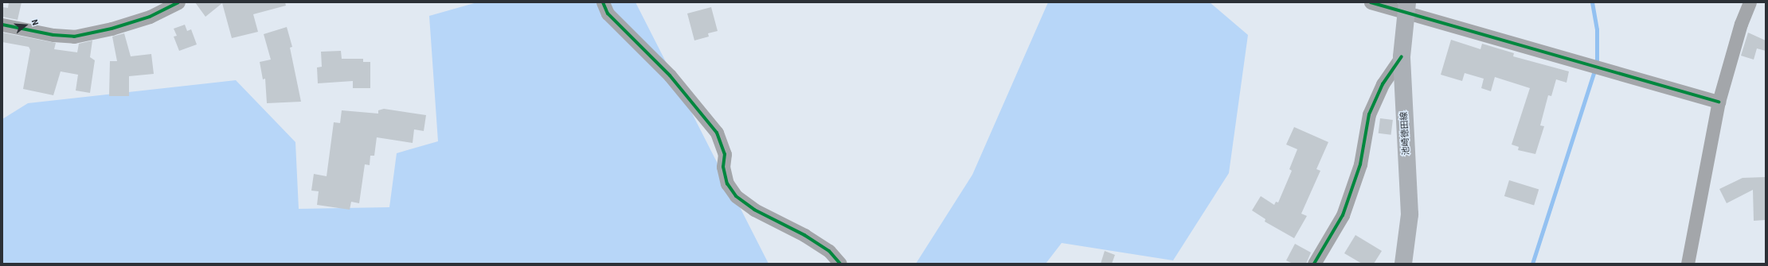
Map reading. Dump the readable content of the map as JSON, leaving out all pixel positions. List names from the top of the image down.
{
  "streets": {
    "main road": ["池崎徳田線"]
  },
  "north": "right"
}
